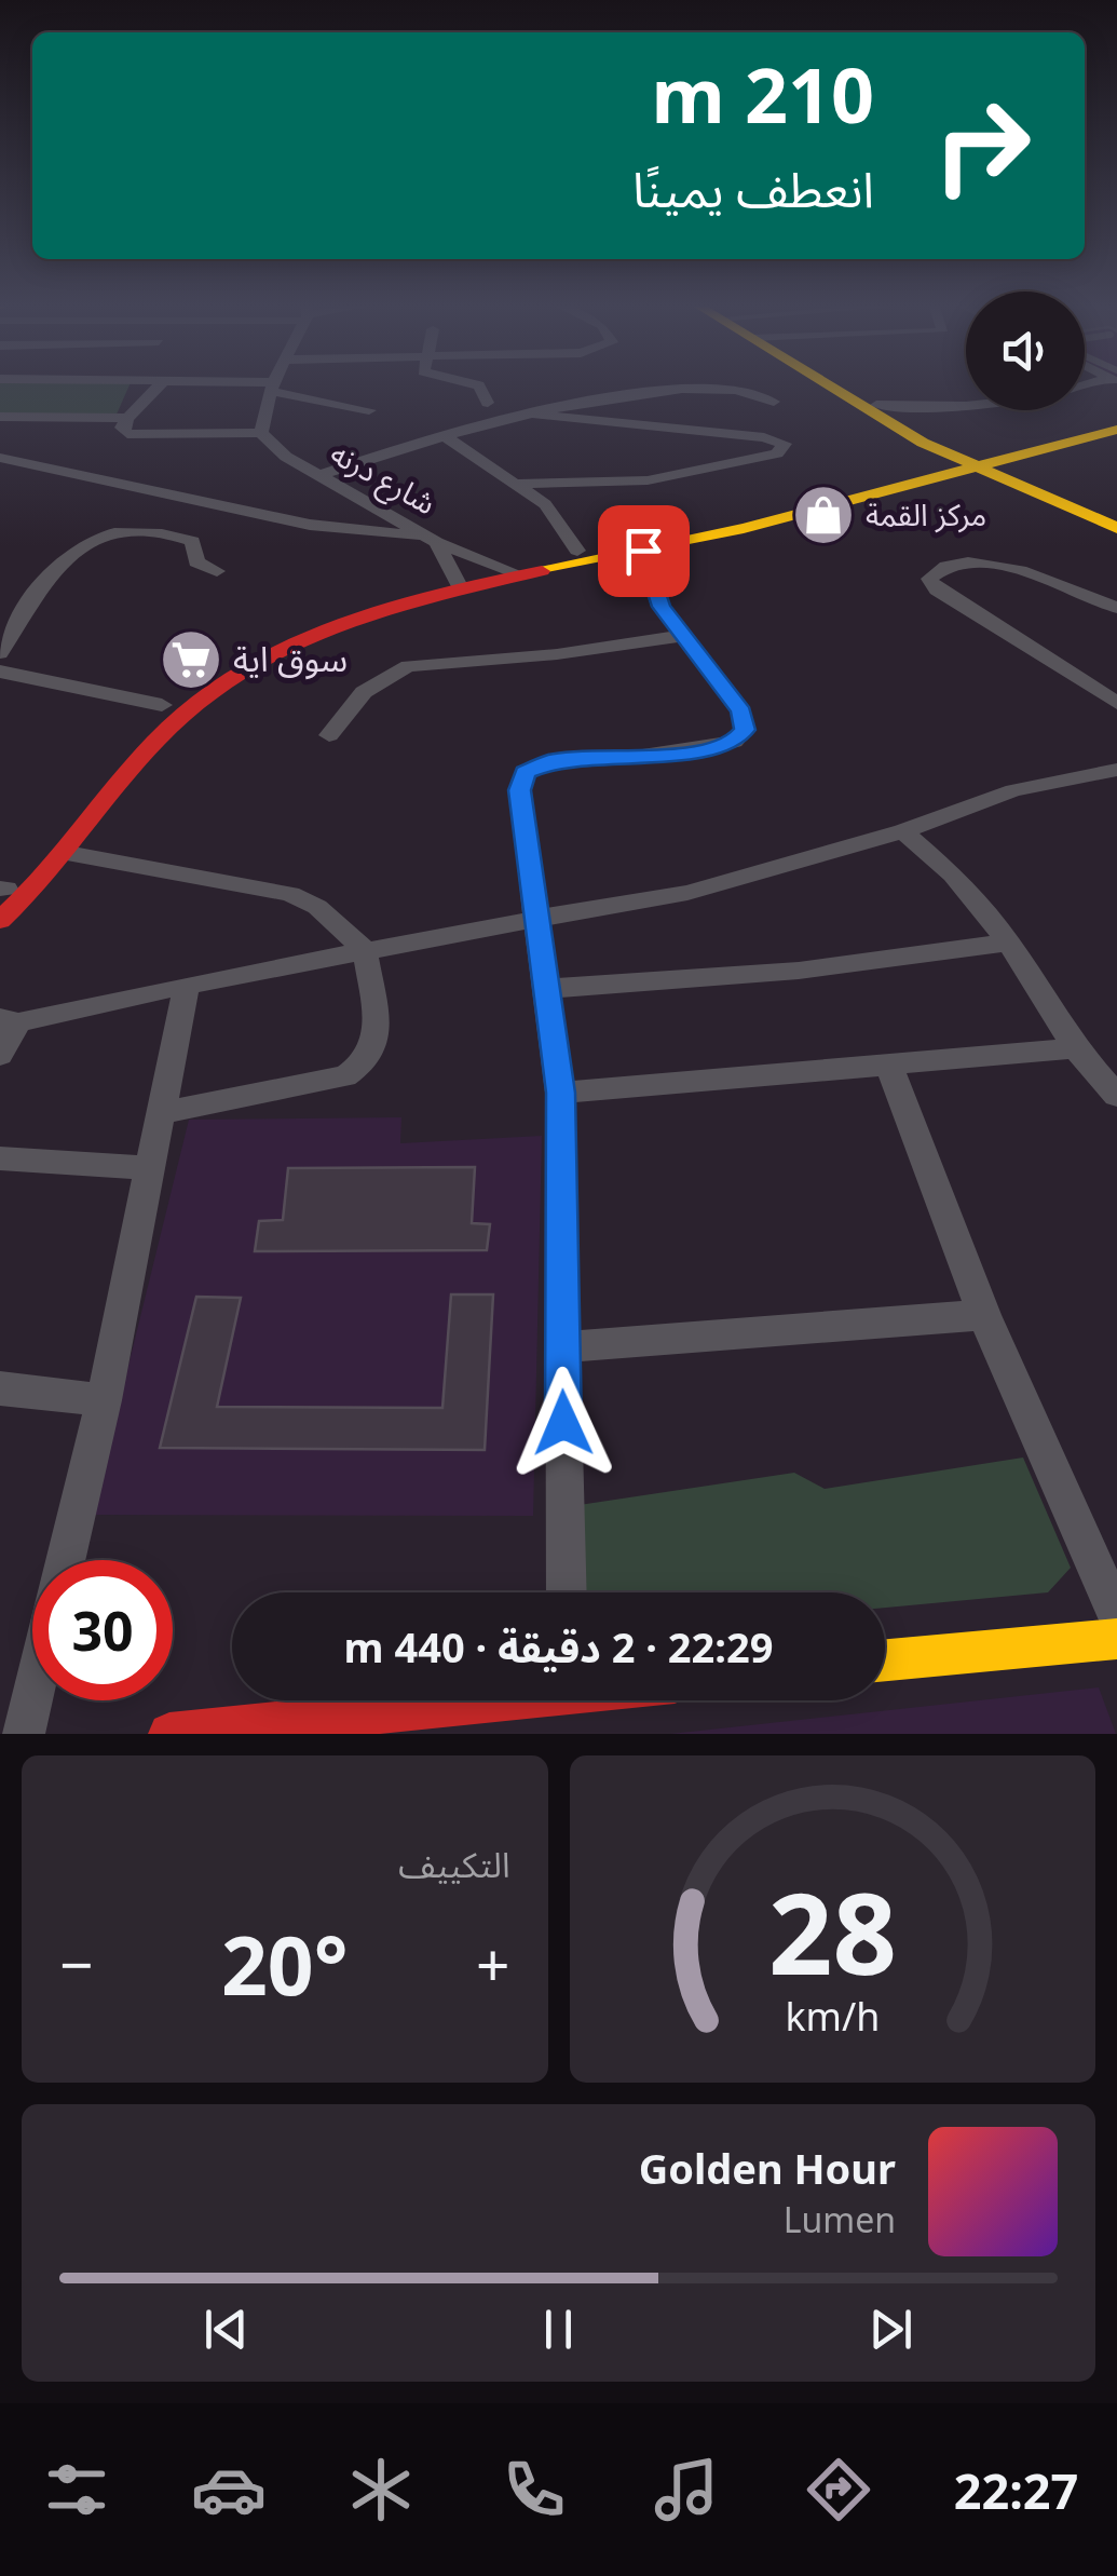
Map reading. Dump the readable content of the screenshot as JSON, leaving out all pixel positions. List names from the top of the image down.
{
  "streets": {
    "street": ["شارع درنه"]
  },
  "places": {
    "shop": ["مركز القمة"],
    "supermarket": ["سوق اية"]
  },
  "page": {
    "turn": ["210 m", "انعطف يمينًا"],
    "limit": "30",
    "trip": "22:29 · 2 دقيقة · 440 m",
    "tile": "التكييف",
    "heat": ["−", "20°", "+"],
    "song": ["Golden Hour", "Lumen"],
    "tabs": "22:27",
    "gauge": ["28", "km/h"]
  }
}
